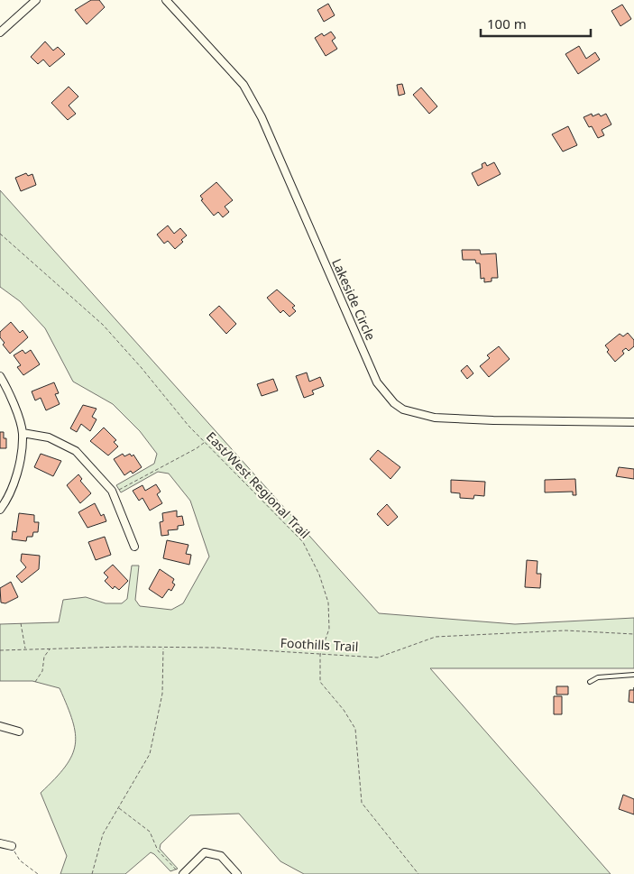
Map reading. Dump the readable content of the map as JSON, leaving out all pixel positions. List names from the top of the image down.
{
  "streets": {
    "street": ["Lakeside Circle"],
    "path": ["East/West Regional Trail", "Foothills Trail"]
  },
  "crossings": [
    ["East/West Regional Trail", "Foothills Trail"]
  ],
  "scale_bar": "100 m"
}
